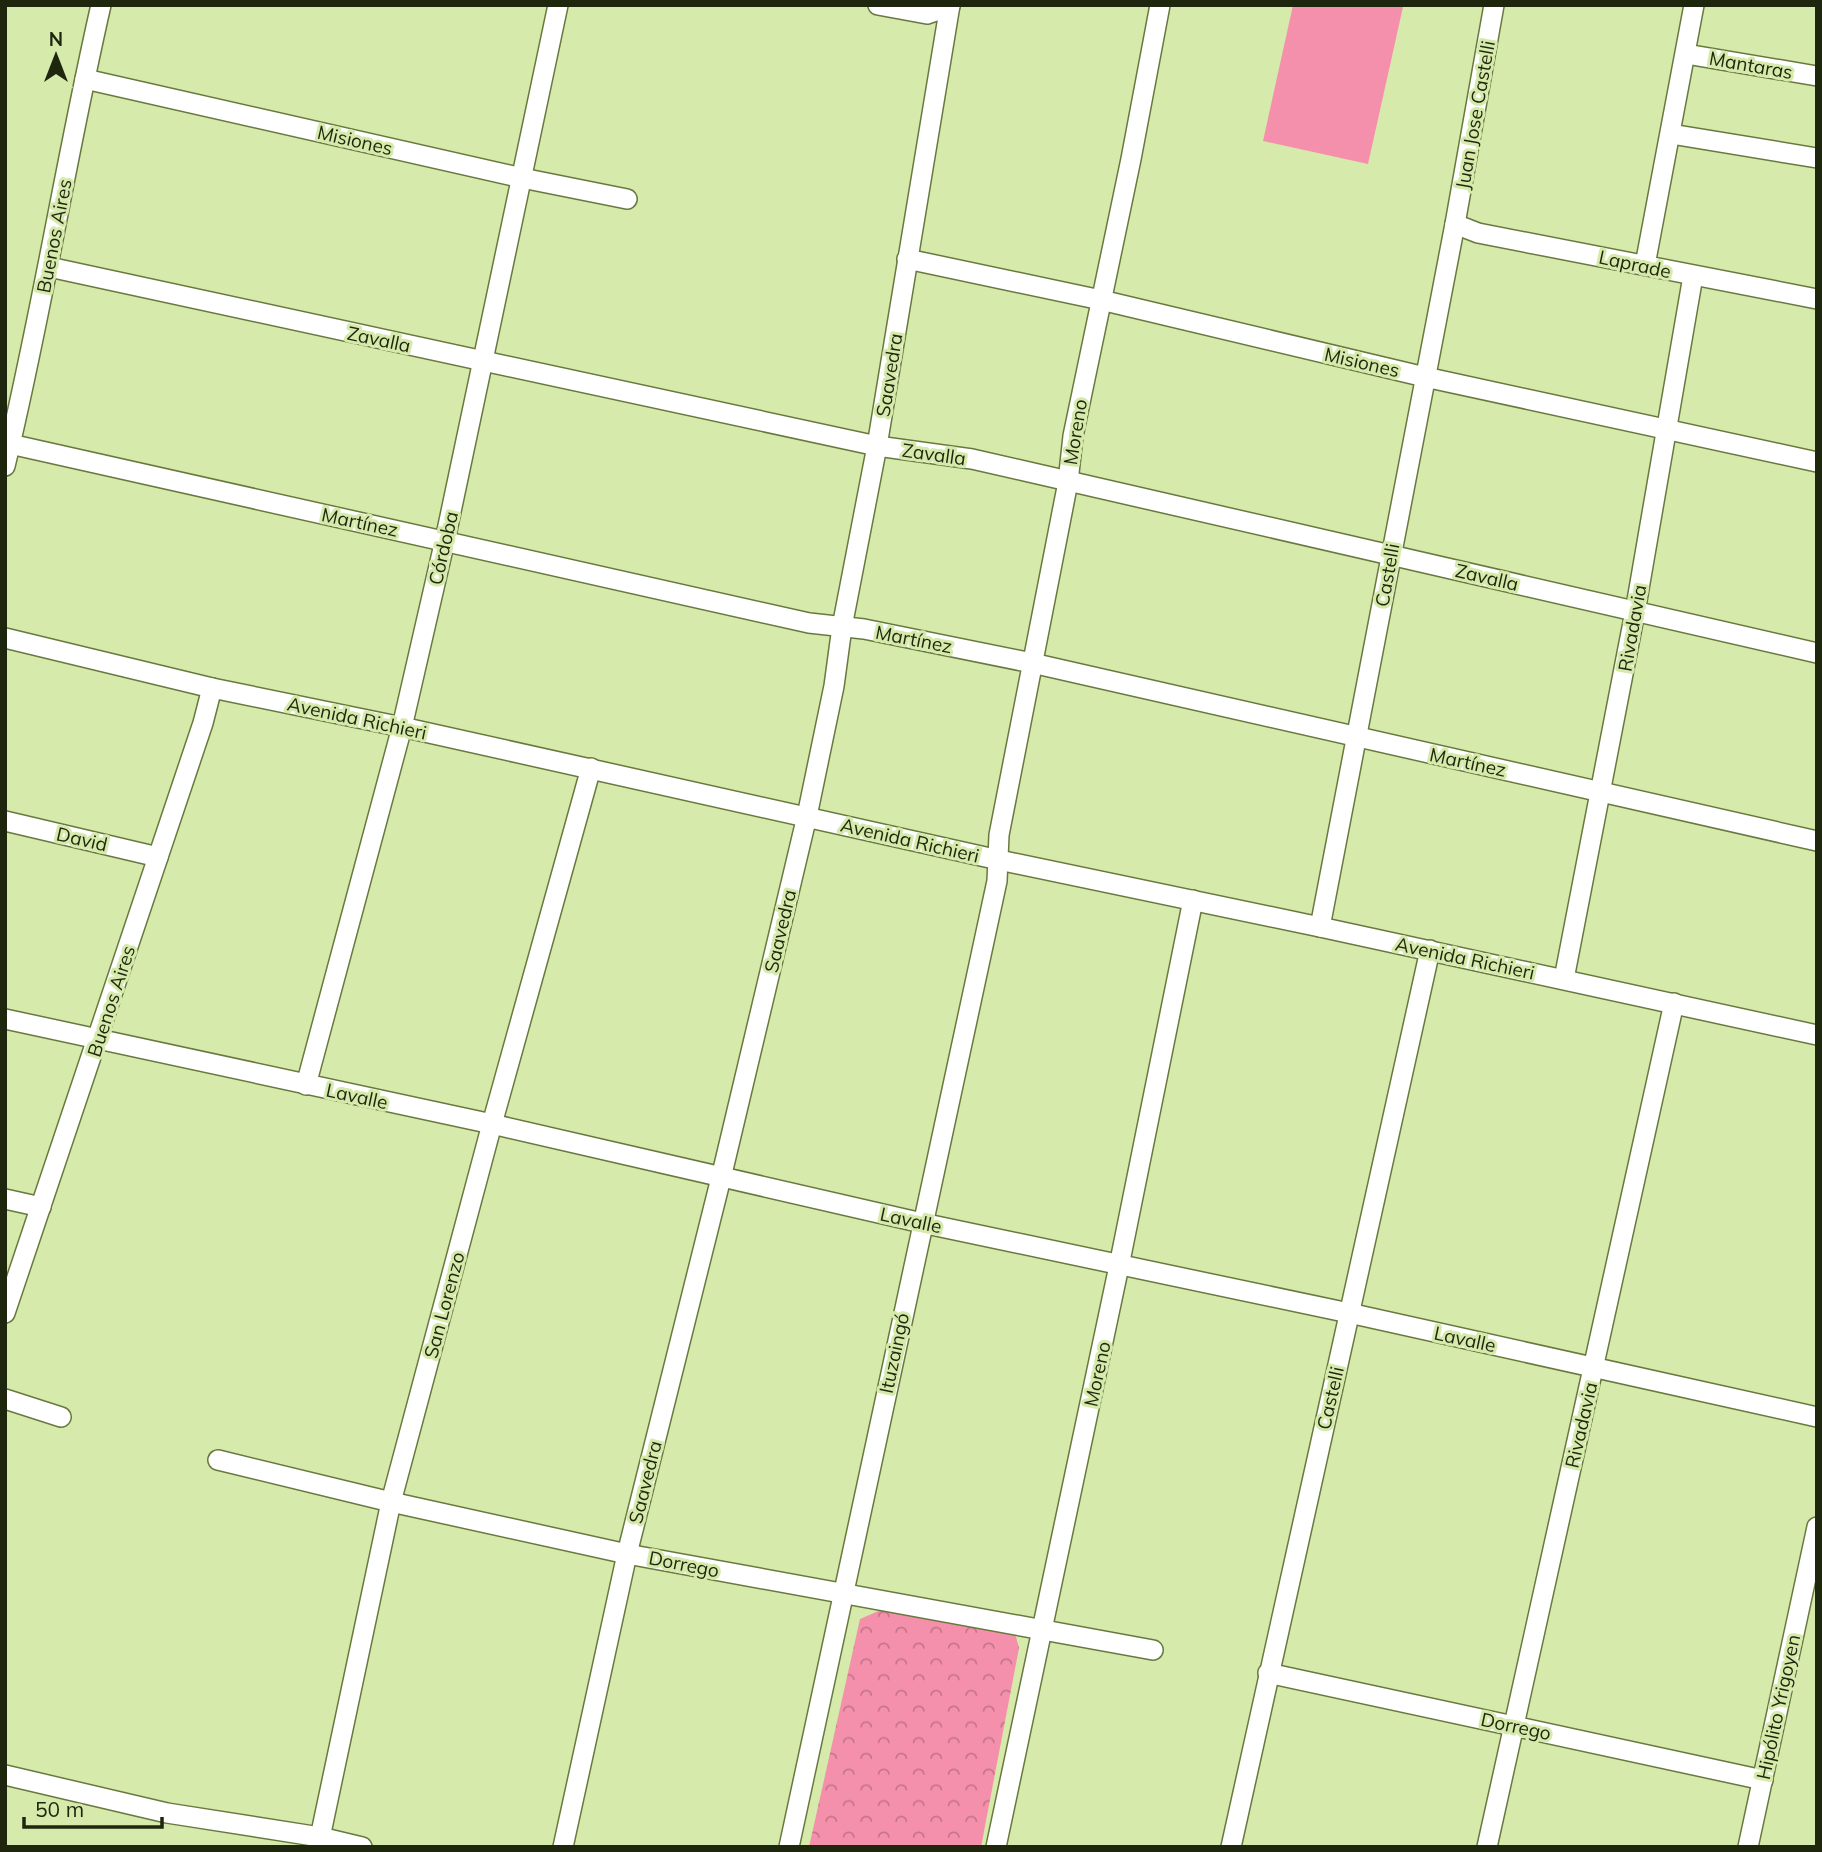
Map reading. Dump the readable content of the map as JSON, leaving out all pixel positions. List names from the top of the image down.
{
  "streets": {
    "street": [
      "Mantaras",
      "Juan Jose Castelli",
      "Misiones",
      "Buenos Aires",
      "Laprade",
      "Zavalla",
      "Saavedra",
      "Moreno",
      "Martínez",
      "Córdoba",
      "Castelli",
      "Rivadavia",
      "Avenida Richieri",
      "David",
      "Lavalle",
      "San Lorenzo",
      "Ituzaingó",
      "Dorrego",
      "Hipólito Yrigoyen"
    ]
  },
  "crossings": [
    ["Juan Jose Castelli", "Laprade"],
    ["Juan Jose Castelli", "Castelli"],
    ["Misiones", "Buenos Aires"],
    ["Misiones", "Saavedra"],
    ["Misiones", "Moreno"],
    ["Misiones", "Córdoba"],
    ["Misiones", "Castelli"],
    ["Misiones", "Rivadavia"],
    ["Buenos Aires", "Zavalla"],
    ["Buenos Aires", "Martínez"],
    ["Buenos Aires", "Avenida Richieri"],
    ["Buenos Aires", "David"],
    ["Buenos Aires", "Lavalle"],
    ["Laprade", "Castelli"],
    ["Laprade", "Rivadavia"],
    ["Zavalla", "Saavedra"],
    ["Zavalla", "Moreno"],
    ["Zavalla", "Córdoba"],
    ["Zavalla", "Castelli"],
    ["Zavalla", "Rivadavia"],
    ["Saavedra", "Martínez"],
    ["Saavedra", "Avenida Richieri"],
    ["Saavedra", "Lavalle"],
    ["Saavedra", "Dorrego"],
    ["Moreno", "Martínez"],
    ["Moreno", "Avenida Richieri"],
    ["Moreno", "Lavalle"],
    ["Moreno", "Ituzaingó"],
    ["Moreno", "Dorrego"],
    ["Martínez", "Córdoba"],
    ["Martínez", "Castelli"],
    ["Martínez", "Rivadavia"],
    ["Córdoba", "Avenida Richieri"],
    ["Córdoba", "Lavalle"],
    ["Castelli", "Avenida Richieri"],
    ["Castelli", "Lavalle"],
    ["Castelli", "Dorrego"],
    ["Rivadavia", "Avenida Richieri"],
    ["Rivadavia", "Lavalle"],
    ["Rivadavia", "Dorrego"],
    ["Avenida Richieri", "San Lorenzo"],
    ["Avenida Richieri", "Ituzaingó"],
    ["Lavalle", "San Lorenzo"],
    ["Lavalle", "Ituzaingó"],
    ["San Lorenzo", "Dorrego"],
    ["Ituzaingó", "Dorrego"],
    ["Dorrego", "Hipólito Yrigoyen"]
  ],
  "scale_bar": "50 m",
  "north": "top"
}
